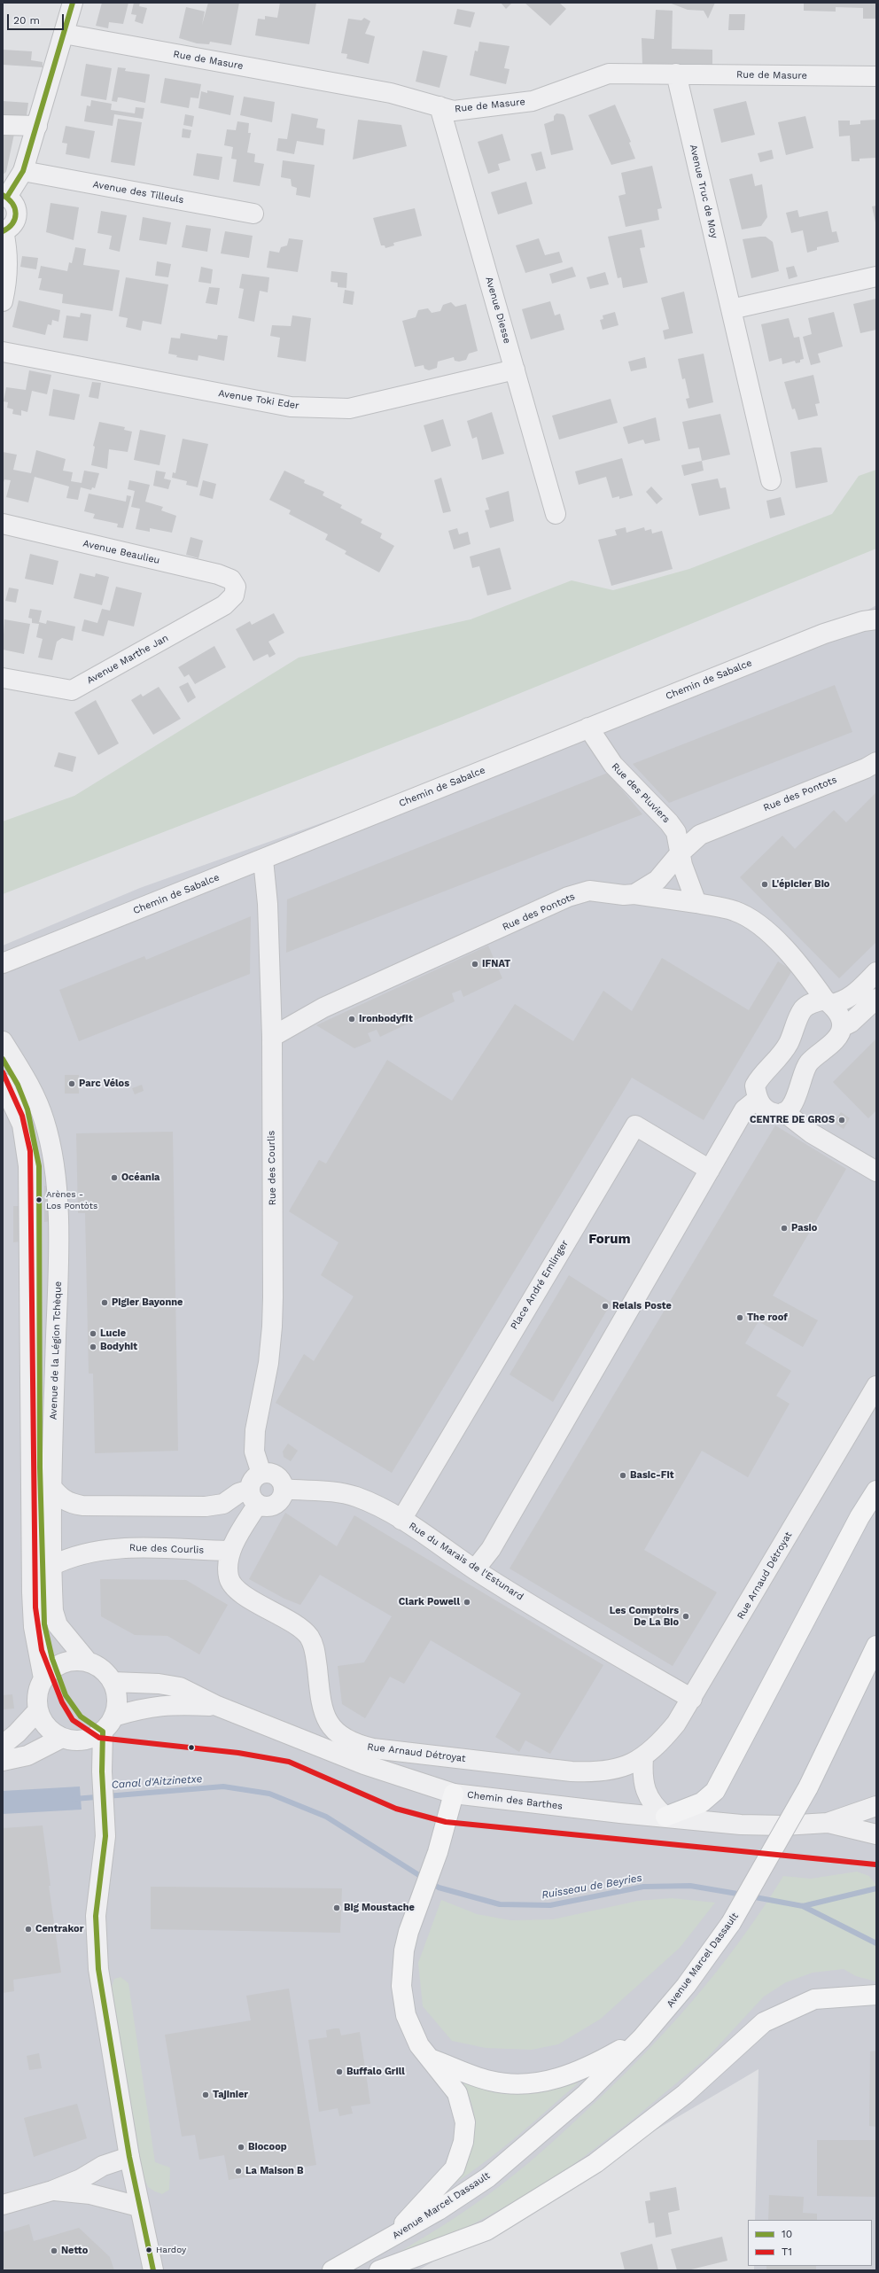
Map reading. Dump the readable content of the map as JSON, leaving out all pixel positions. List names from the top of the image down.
{
  "streets": {
    "main road": ["Avenue Marcel Dassault"],
    "street": [
      "Rue de Masure",
      "Avenue Truc de Moy",
      "Avenue des Tilleuls",
      "Avenue Diesse",
      "Avenue Toki Eder",
      "Avenue Beaulieu",
      "Avenue Marthe Jan",
      "Chemin de Sabalce",
      "Rue des Pluviers",
      "Rue des Pontots",
      "Rue des Courlis",
      "Place André Emlinger",
      "Avenue de la Légion Tchèque",
      "Rue du Marais de l'Estunard",
      "Rue Arnaud Détroyat",
      "Chemin des Barthes"
    ]
  },
  "crossings": [
    ["Rue de Masure", "Avenue Truc de Moy"],
    ["Rue de Masure", "Avenue Diesse"],
    ["Avenue Diesse", "Avenue Toki Eder"],
    ["Avenue Beaulieu", "Avenue Marthe Jan"],
    ["Chemin de Sabalce", "Rue des Pluviers"],
    ["Chemin de Sabalce", "Rue des Courlis"],
    ["Rue des Pluviers", "Rue des Pontots"],
    ["Rue des Pontots", "Rue des Courlis"],
    ["Rue des Courlis", "Avenue de la Légion Tchèque"],
    ["Rue des Courlis", "Rue du Marais de l'Estunard"],
    ["Rue des Courlis", "Rue Arnaud Détroyat"],
    ["Place André Emlinger", "Rue du Marais de l'Estunard"],
    ["Avenue de la Légion Tchèque", "Chemin des Barthes"],
    ["Rue du Marais de l'Estunard", "Rue Arnaud Détroyat"]
  ],
  "districts": ["Forum"],
  "water": ["Canal d'Aitzinetxe", "Ruisseau de Beyries"],
  "places": [
    "L'épicier Bio",
    "IFNAT",
    "Ironbodyfit",
    "Parc Vélos",
    "CENTRE DE GROS",
    "Océania",
    "Arènes - Los Pontòts",
    "Pasio",
    "Pigier Bayonne",
    "Relais Poste",
    "The roof",
    "Lucie",
    "Bodyhit",
    "Basic-Fit",
    "Clark Powell",
    "Les Comptoirs De La Bio",
    "Big Moustache",
    "Centrakor",
    "Buffalo Grill",
    "Tajinier",
    "Biocoop",
    "La Maison B",
    "Hardoy",
    "Netto"
  ],
  "lines": ["transit line 10", "transit line T1"],
  "legend": ["10", "T1"],
  "scale_bar": "20 m"
}
